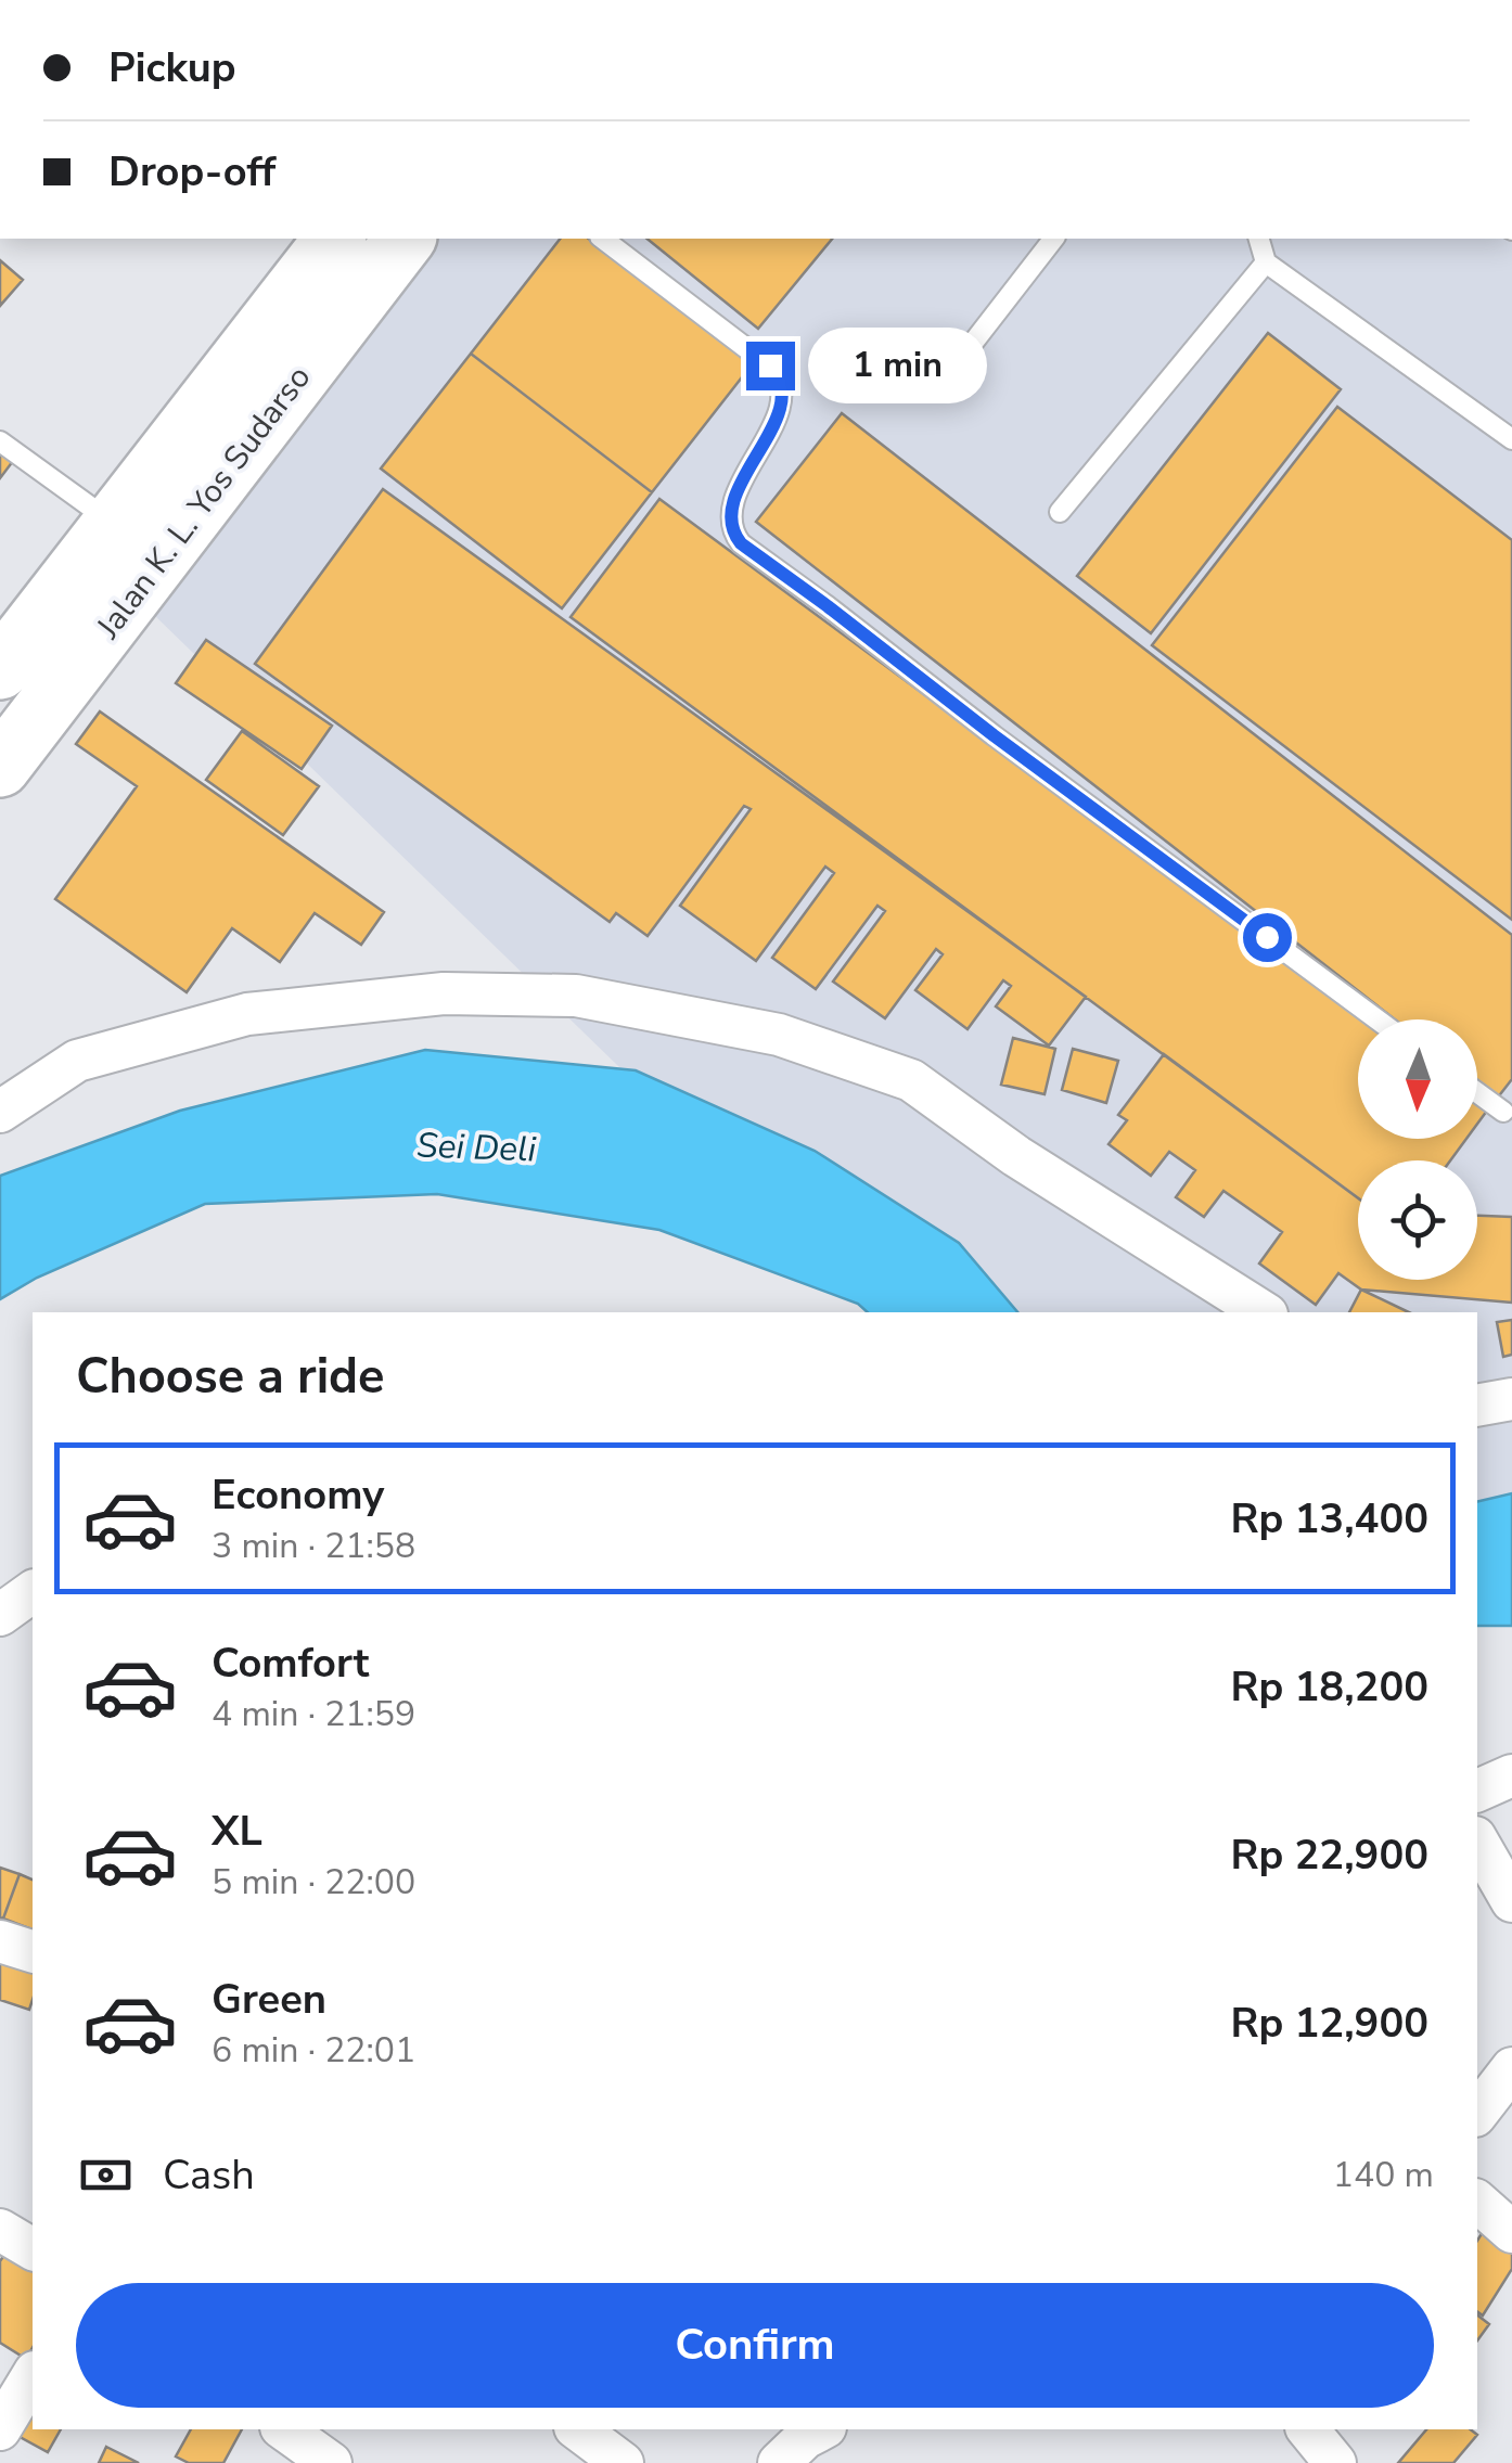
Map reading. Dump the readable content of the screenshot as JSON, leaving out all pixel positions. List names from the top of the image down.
{
  "streets": {
    "highway": ["Jalan K. L. Yos Sudarso"]
  },
  "water": ["Sei Deli"],
  "north": "bottom",
  "page": {
    "banner": ["Pickup", "Drop-off"],
    "bubble": "1 min",
    "heading": "Choose a ride",
    "list": [
      {
        "name": "Economy",
        "note": "3 min · 21:58",
        "value": "Rp 13,400"
      },
      {
        "name": "Comfort",
        "note": "4 min · 21:59",
        "value": "Rp 18,200"
      },
      {
        "name": "XL",
        "note": "5 min · 22:00",
        "value": "Rp 22,900"
      },
      {
        "name": "Green",
        "note": "6 min · 22:01",
        "value": "Rp 12,900"
      }
    ],
    "pay": ["Cash", "140 m"],
    "buttons": "Confirm"
  }
}
